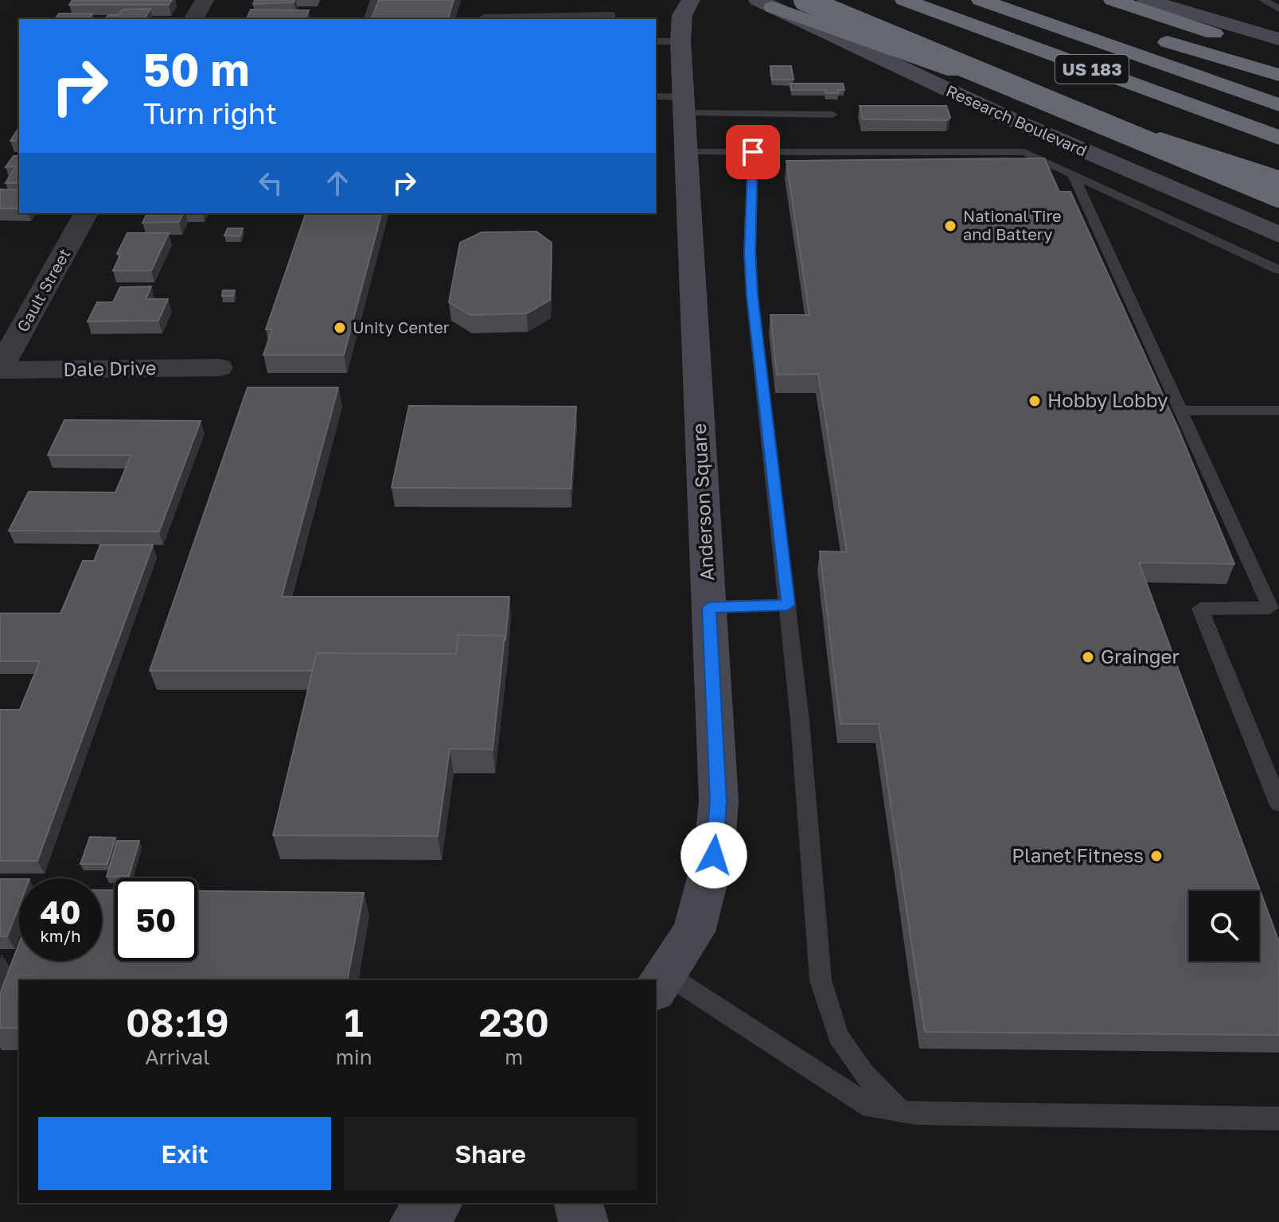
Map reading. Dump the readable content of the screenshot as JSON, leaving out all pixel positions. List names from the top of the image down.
{
  "streets": {
    "highway": ["US 183"],
    "main road": ["Research Boulevard", "Anderson Square"],
    "street": ["Gault Street", "Dale Drive"]
  },
  "crossings": [
    ["Gault Street", "Dale Drive"]
  ],
  "places": [
    "National Tire and Battery",
    "Unity Center",
    "Hobby Lobby",
    "Grainger",
    "Planet Fitness"
  ],
  "page": {
    "turn": ["50 m", "Turn right"],
    "speed": "40 km/h",
    "limit": "50",
    "eta": [
      "08:19",
      "Arrival",
      "1",
      "min",
      "230",
      "m"
    ],
    "buttons": ["Exit", "Share"]
  }
}
